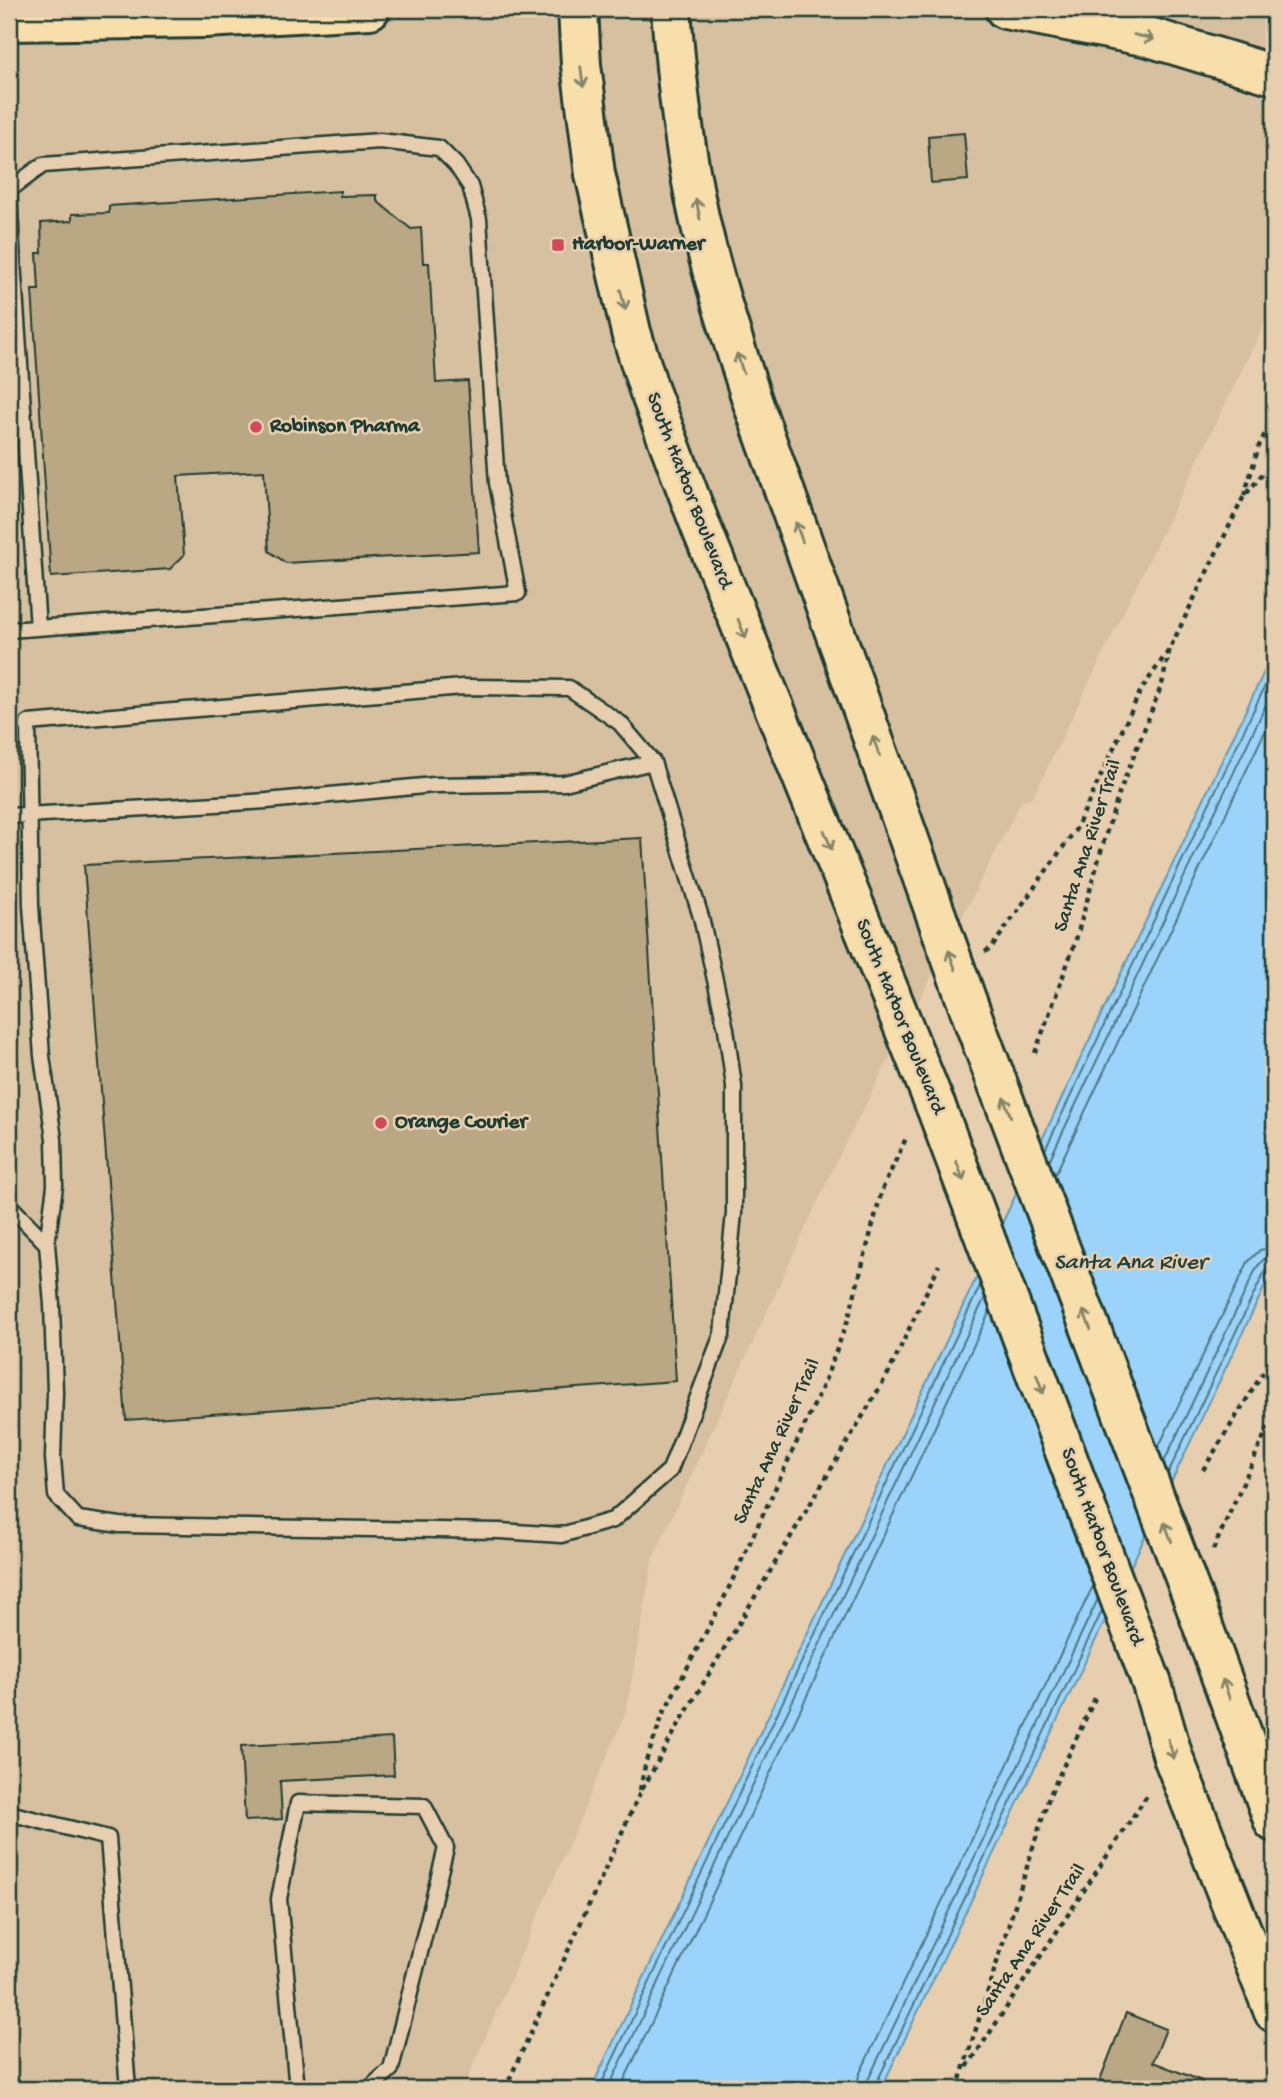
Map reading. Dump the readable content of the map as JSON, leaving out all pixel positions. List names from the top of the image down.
{
  "streets": {
    "main road": ["South Harbor Boulevard"],
    "path": ["Santa Ana River Trail"]
  },
  "crossings": [
    ["South Harbor Boulevard", "Santa Ana River Trail"]
  ],
  "water": ["Santa Ana River"],
  "places": {
    "transit": ["Harbor-Warner"],
    "other": ["Robinson Pharma", "Orange Courier"]
  }
}
